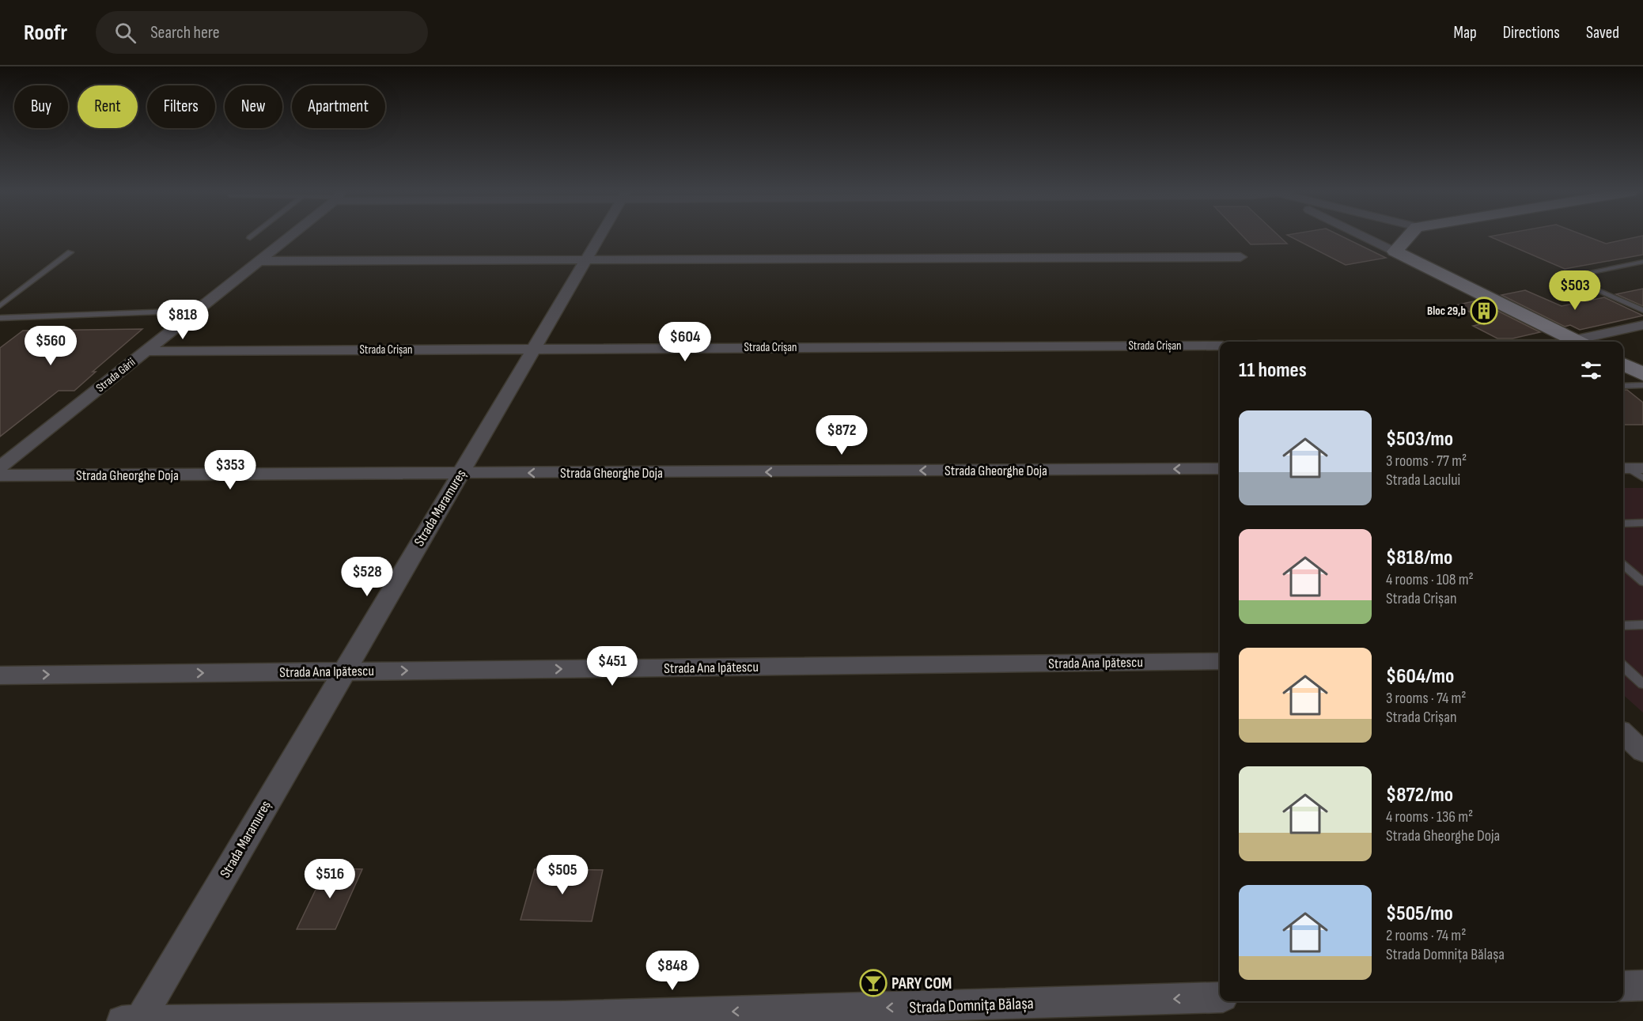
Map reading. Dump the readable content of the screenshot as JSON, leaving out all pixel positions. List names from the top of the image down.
{
  "streets": {
    "street": [
      "Strada Crișan",
      "Strada Gării",
      "Strada Gheorghe Doja",
      "Strada Maramureș",
      "Strada Ana Ipătescu",
      "Strada Domnița Bălașa"
    ]
  },
  "crossings": [
    ["Strada Crișan", "Strada Gării"],
    ["Strada Crișan", "Strada Maramureș"],
    ["Strada Gheorghe Doja", "Strada Maramureș"],
    ["Strada Maramureș", "Strada Ana Ipătescu"],
    ["Strada Maramureș", "Strada Domnița Bălașa"]
  ],
  "one_way": ["Strada Gheorghe Doja", "Strada Ana Ipătescu", "Strada Domnița Bălașa"],
  "places": {
    "building": ["Bloc 29,b"],
    "bar": ["PARY COM"]
  },
  "page": {
    "header": "Roofr",
    "search": "Search here",
    "nav": ["Map", "Directions", "Saved"],
    "chip": [
      "Buy",
      "Rent",
      "Filters",
      "New",
      "Apartment"
    ],
    "price": [
      "$503",
      "$818",
      "$604",
      "$560",
      "$872",
      "$353",
      "$528",
      "$451",
      "$505",
      "$516",
      "$848"
    ],
    "heading": "11 homes",
    "list": [
      {
        "name": "$503/mo",
        "note": "3 rooms · 77 m² · Strada Lacului"
      },
      {
        "name": "$818/mo",
        "note": "4 rooms · 108 m² · Strada Crișan"
      },
      {
        "name": "$604/mo",
        "note": "3 rooms · 74 m² · Strada Crișan"
      },
      {
        "name": "$872/mo",
        "note": "4 rooms · 136 m² · Strada Gheorghe Doja"
      },
      {
        "name": "$505/mo",
        "note": "2 rooms · 74 m² · Strada Domnița Bălașa"
      }
    ]
  }
}
